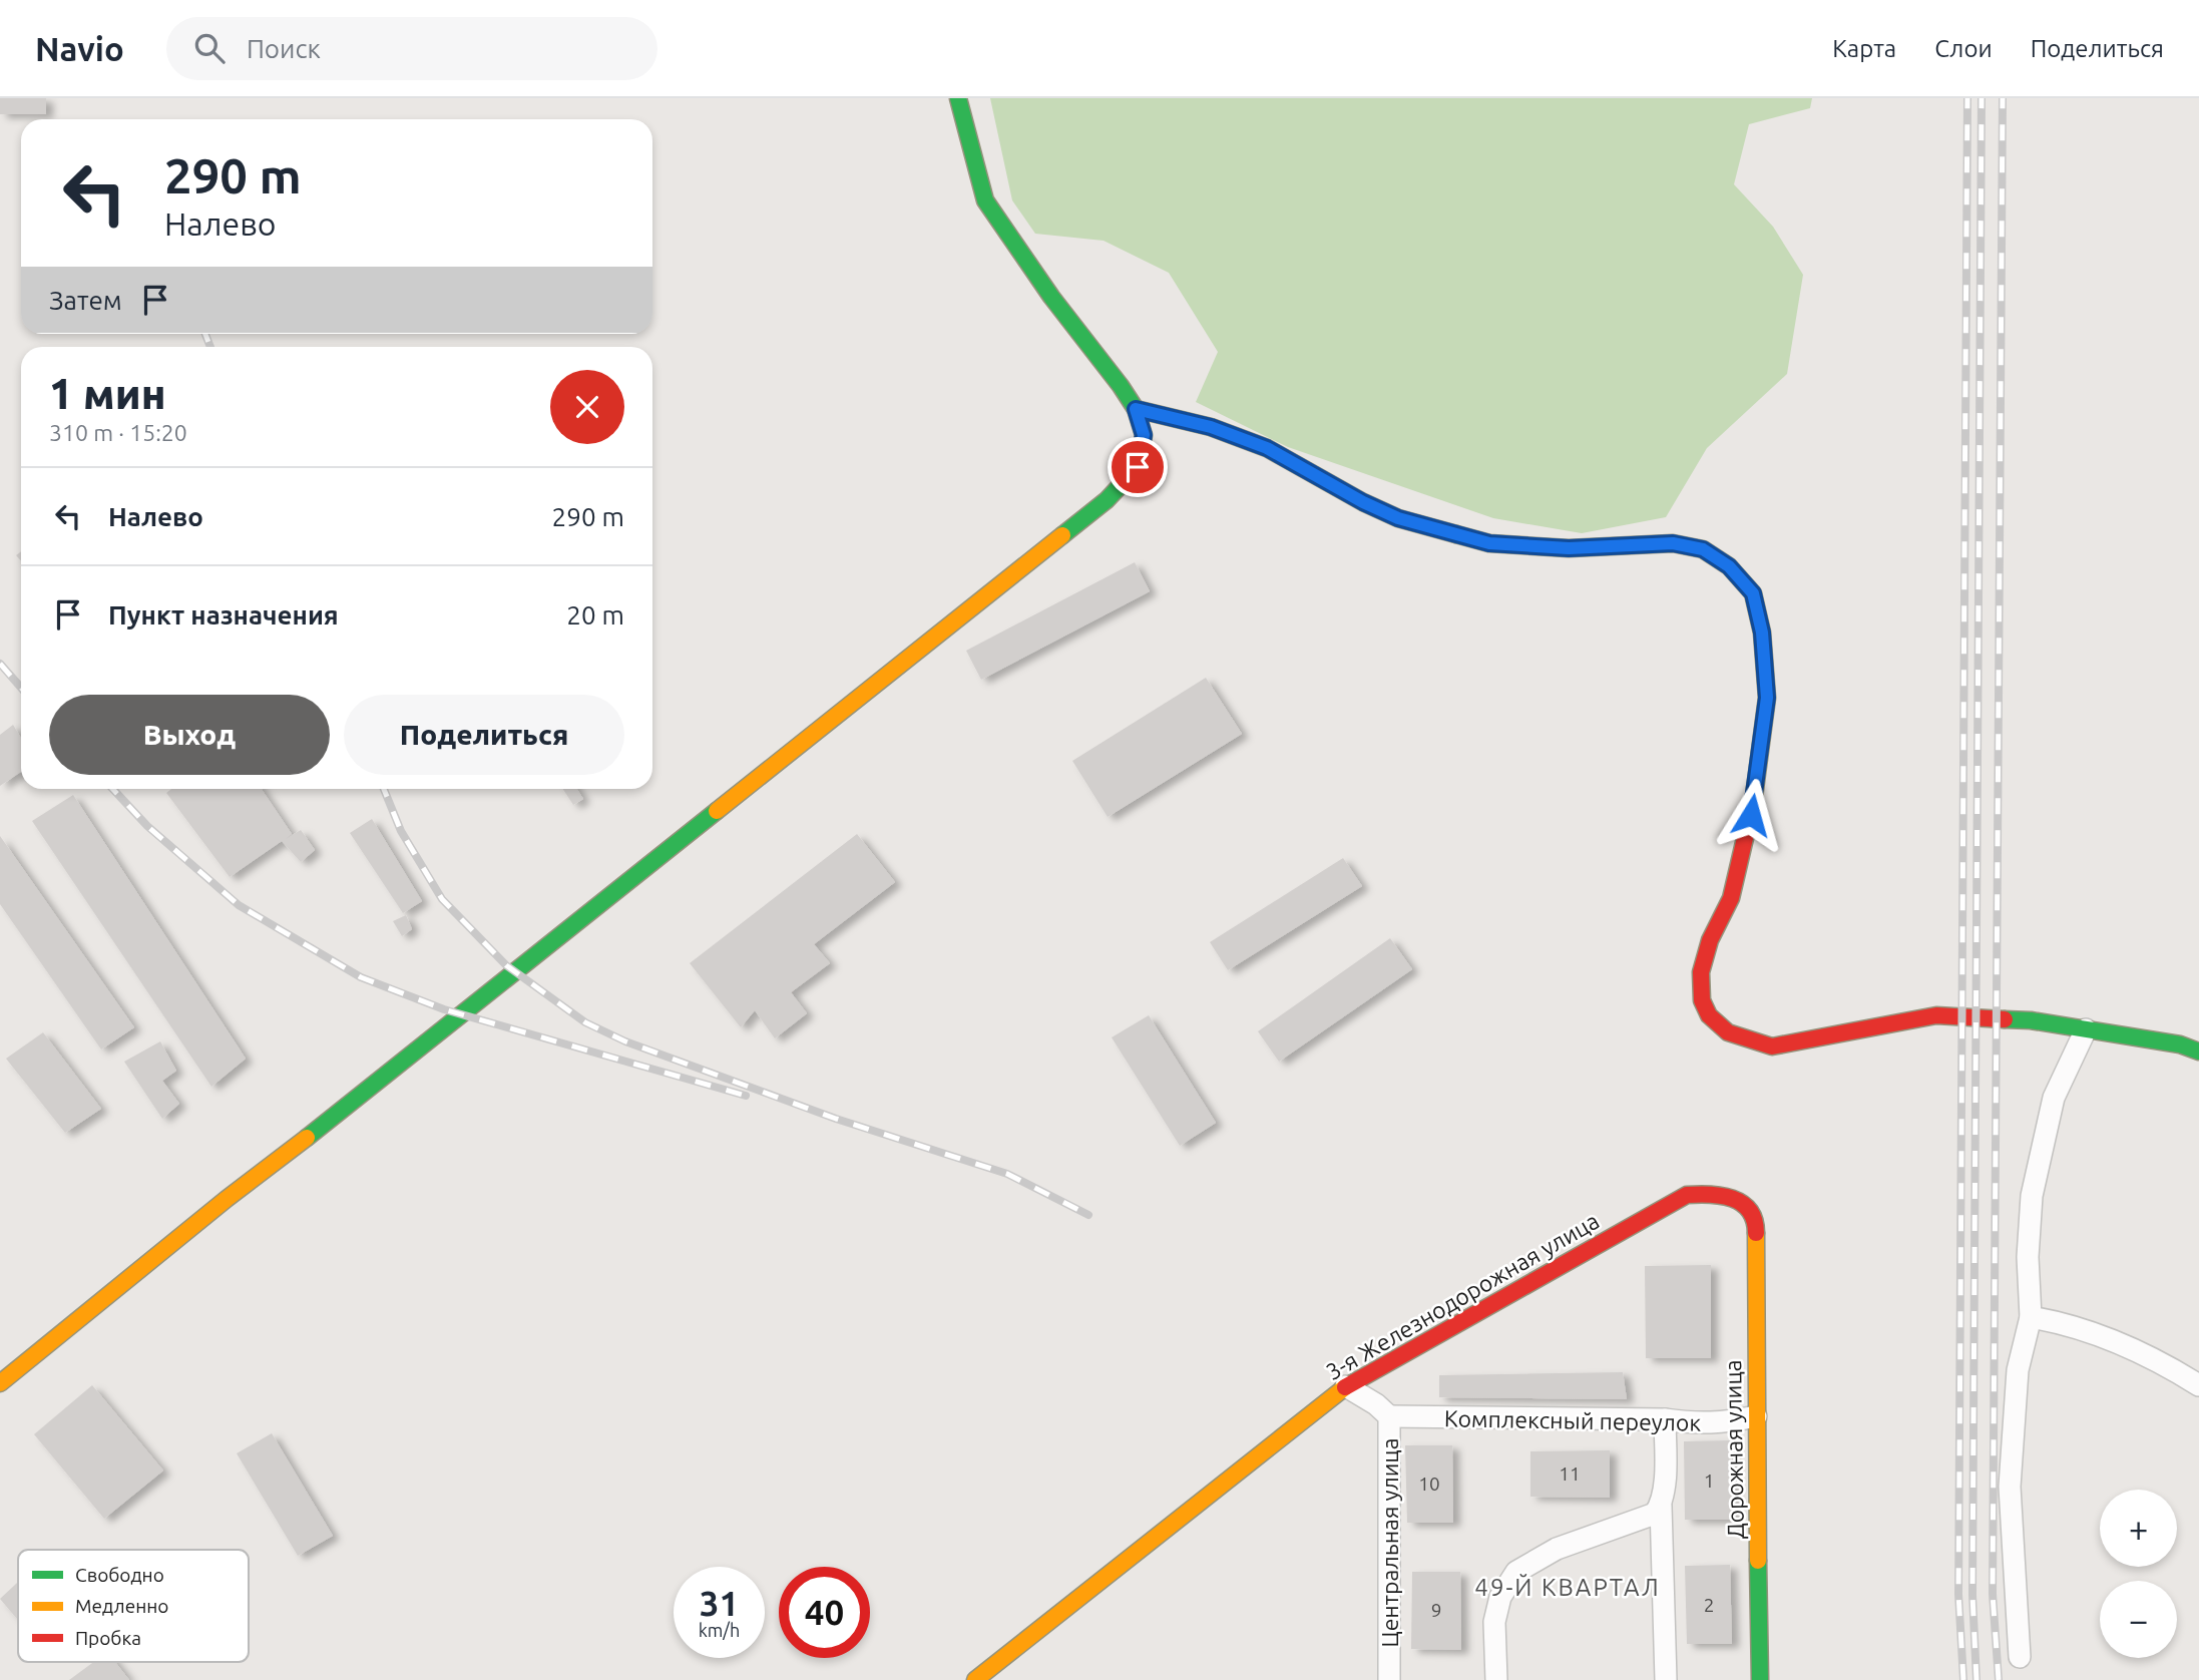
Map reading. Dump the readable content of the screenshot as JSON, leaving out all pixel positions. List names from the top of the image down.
{
  "streets": {
    "street": [
      "3-я Железнодорожная улица",
      "Комплексный переулок",
      "Дорожная улица",
      "Центральная улица"
    ]
  },
  "crossings": [
    ["3-я Железнодорожная улица", "Дорожная улица"],
    ["3-я Железнодорожная улица", "Центральная улица"],
    ["Комплексный переулок", "Дорожная улица"],
    ["Комплексный переулок", "Центральная улица"]
  ],
  "districts": ["49-Й КВАРТАЛ"],
  "house_numbers": [
    "11",
    "1",
    "10",
    "2",
    "9"
  ],
  "legend": ["Свободно", "Медленно", "Пробка"],
  "page": {
    "header": "Navio",
    "search": "Поиск",
    "nav": ["Карта", "Слои", "Поделиться"],
    "turn": ["290 m", "Налево"],
    "then": "Затем",
    "heading": ["1 мин", "310 m · 15:20"],
    "list": [
      {
        "name": "Налево",
        "value": "290 m"
      },
      {
        "name": "Пункт назначения",
        "value": "20 m"
      }
    ],
    "buttons": ["Выход", "Поделиться"],
    "map_buttons": ["+", "−"],
    "speed": "31 km/h",
    "limit": "40"
  }
}
